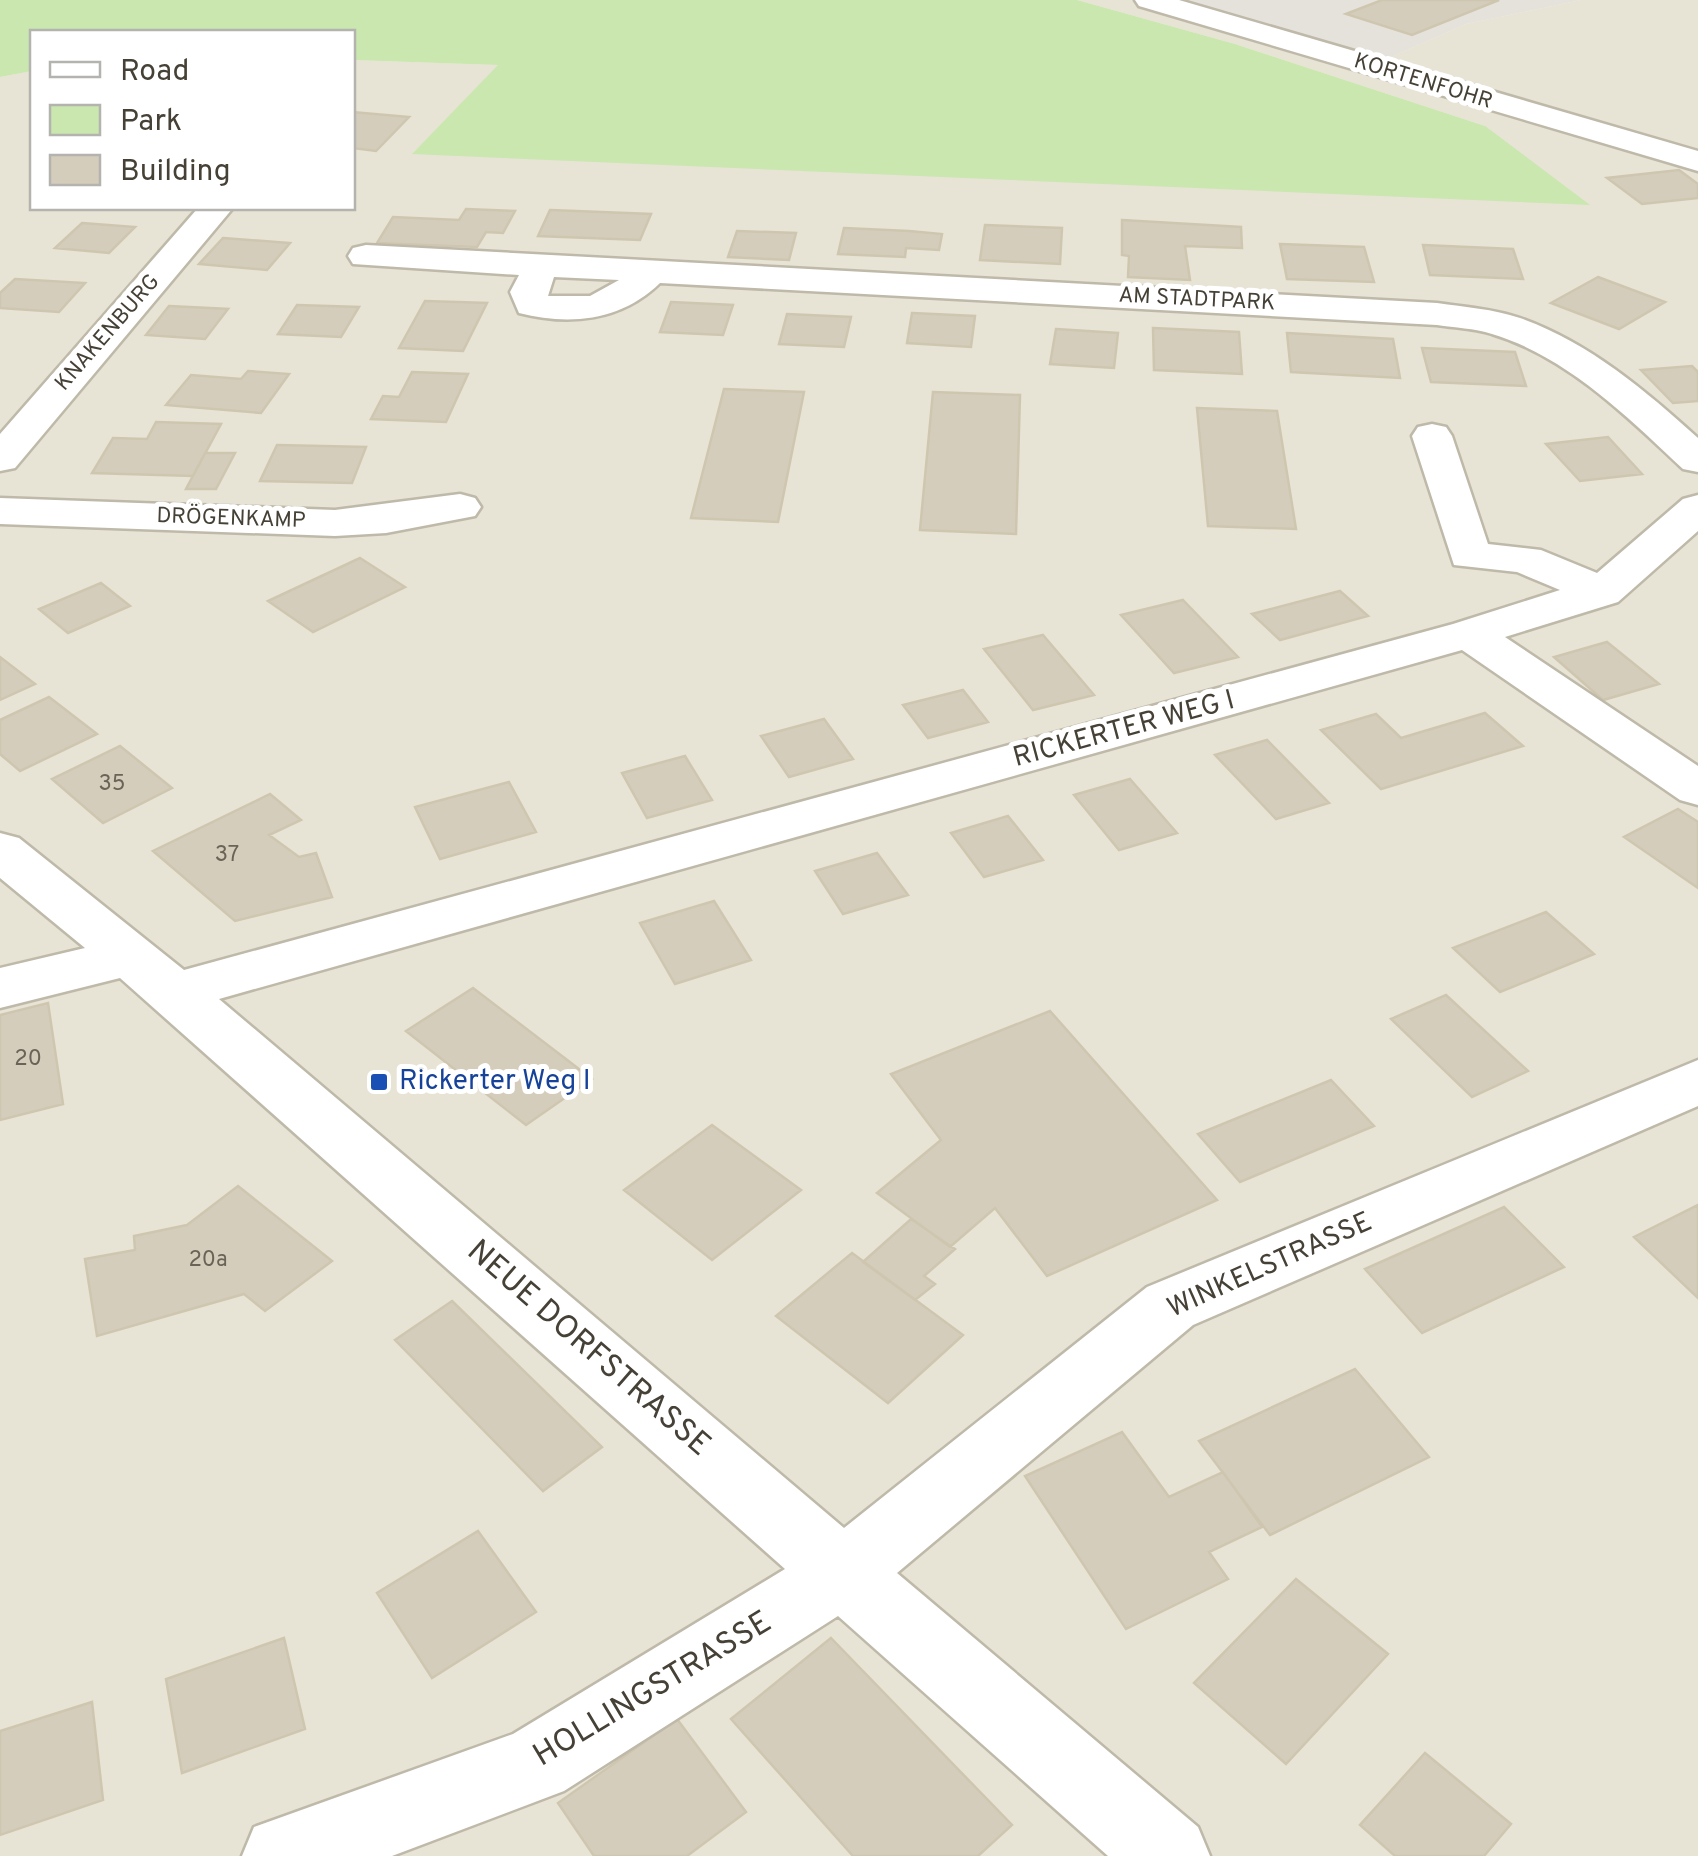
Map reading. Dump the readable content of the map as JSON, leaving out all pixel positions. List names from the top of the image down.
{
  "streets": {
    "street": [
      "KORTENFOHR",
      "AM STADTPARK",
      "KNAKENBURG",
      "DRÖGENKAMP",
      "RICKERTER WEG I",
      "WINKELSTRASSE",
      "NEUE DORFSTRASSE",
      "HOLLINGSTRASSE"
    ]
  },
  "crossings": [
    ["RICKERTER WEG I", "NEUE DORFSTRASSE"],
    ["WINKELSTRASSE", "NEUE DORFSTRASSE"],
    ["WINKELSTRASSE", "HOLLINGSTRASSE"],
    ["NEUE DORFSTRASSE", "HOLLINGSTRASSE"]
  ],
  "places": {
    "transit": ["Rickerter Weg I"]
  },
  "house_numbers": [
    "35",
    "37",
    "20",
    "20a"
  ],
  "legend": ["Road", "Park", "Building"]
}
